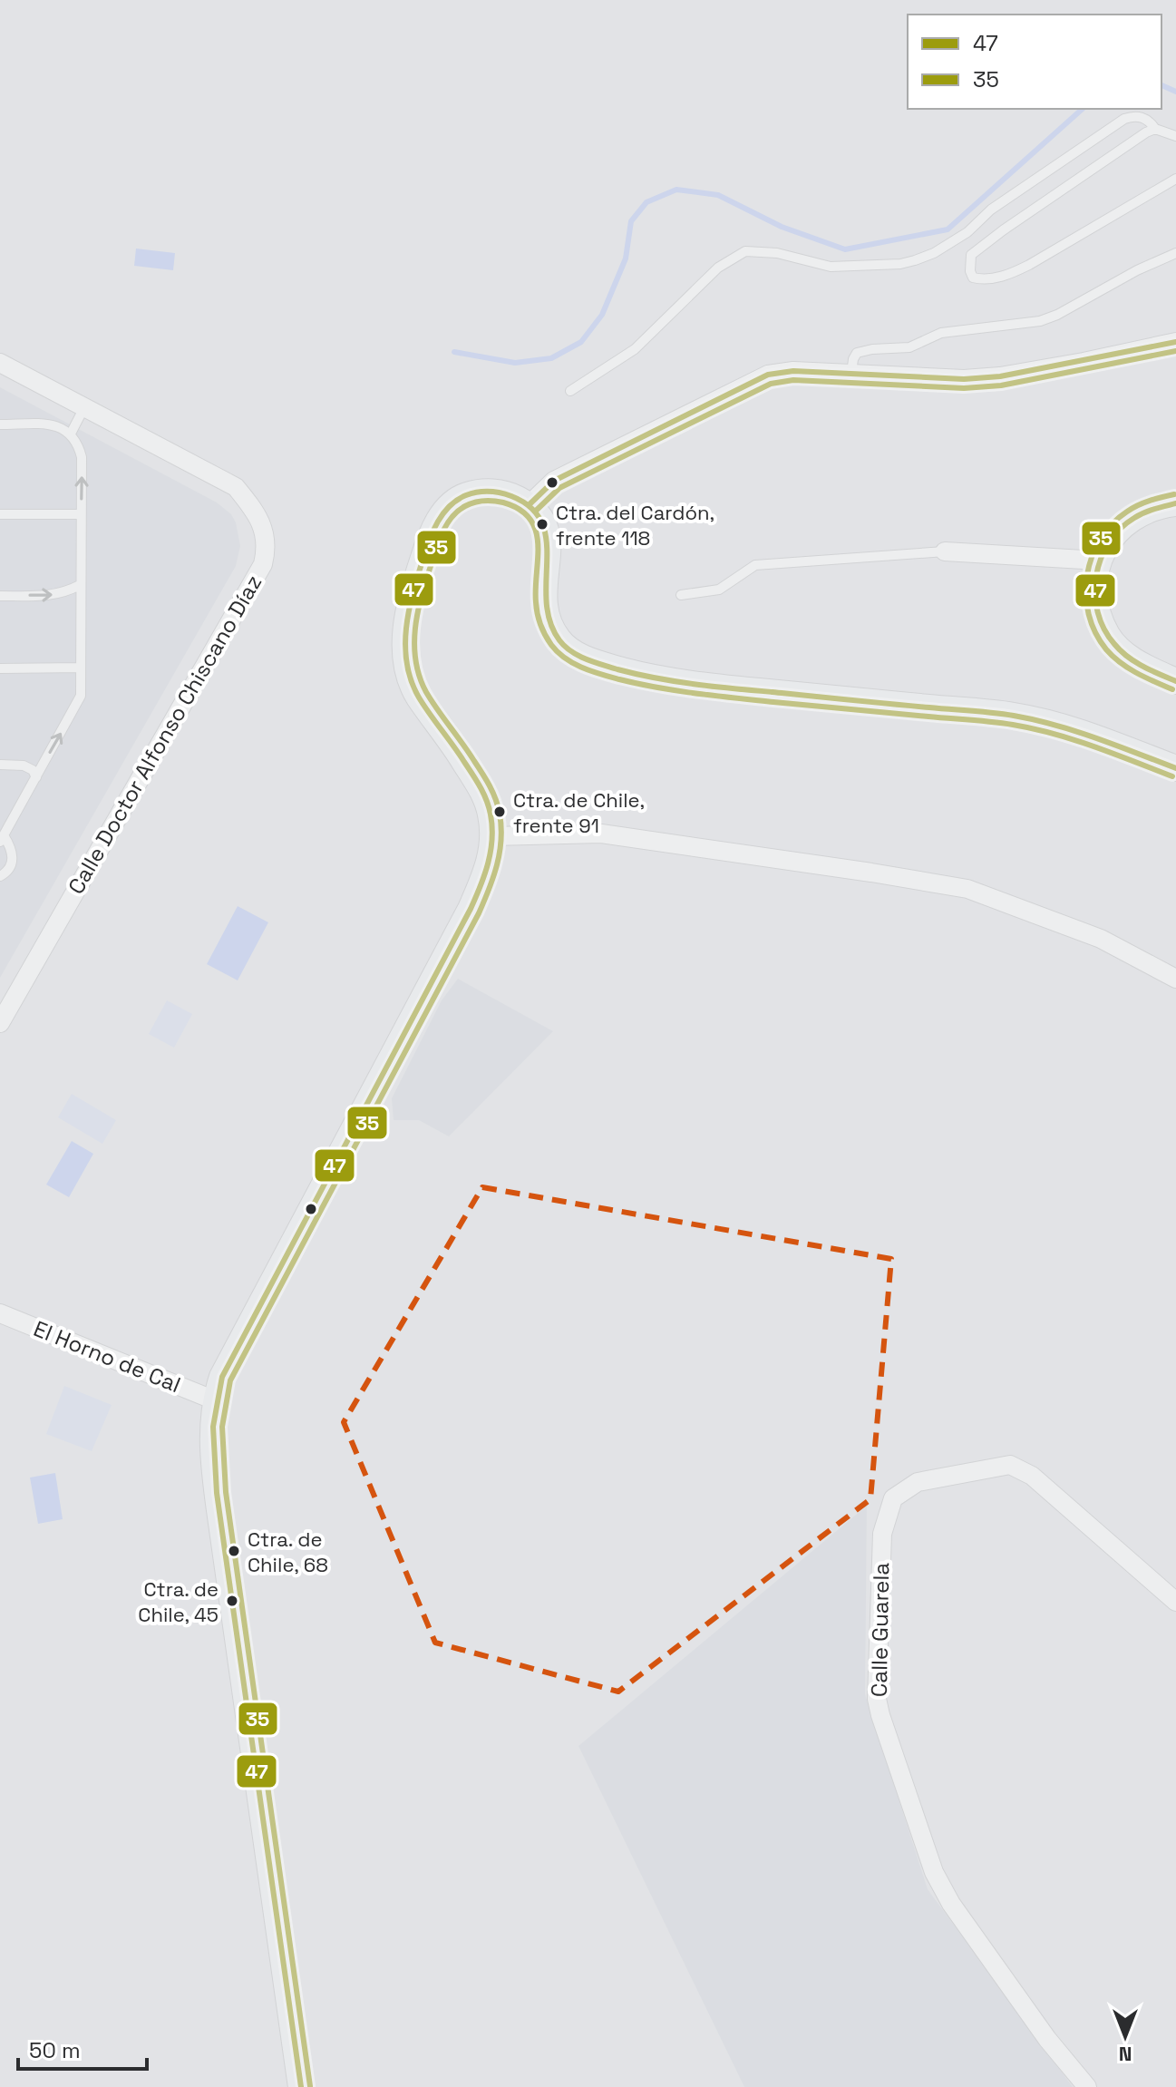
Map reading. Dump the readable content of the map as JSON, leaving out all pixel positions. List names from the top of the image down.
{
  "streets": {
    "street": ["Calle Doctor Alfonso Chiscano Díaz", "El Horno de Cal", "Calle Guarela"]
  },
  "places": [
    "Ctra. del Cardón, frente 118",
    "Ctra. de Chile, frente 91",
    "Ctra. de Chile, 68",
    "Ctra. de Chile, 45"
  ],
  "lines": ["transit line 47", "transit line 35"],
  "legend": ["47", "35"],
  "scale_bar": "50 m",
  "north": "bottom"
}
